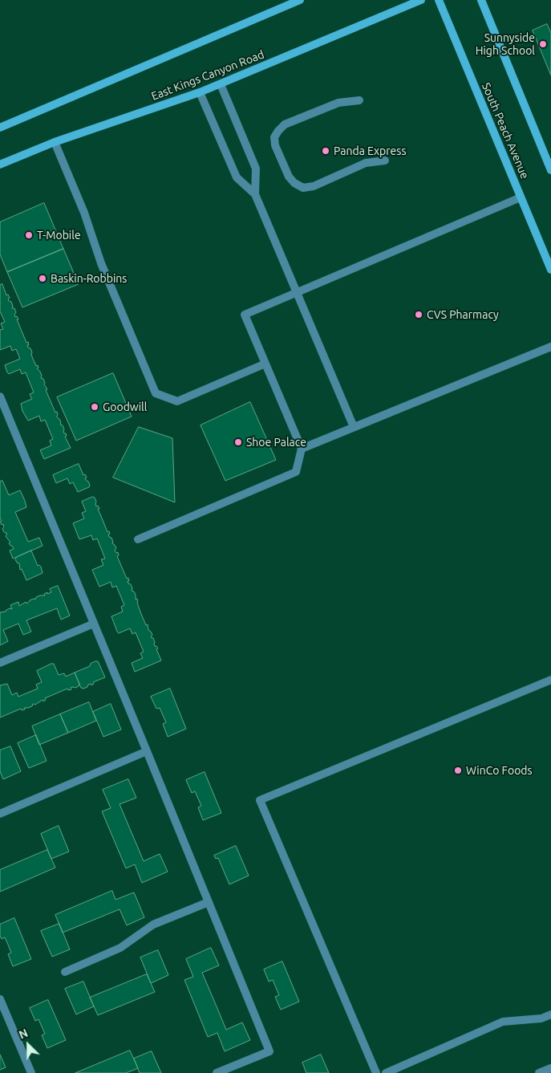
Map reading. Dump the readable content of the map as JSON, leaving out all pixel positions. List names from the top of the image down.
{
  "streets": {
    "main road": ["East Kings Canyon Road", "South Peach Avenue"]
  },
  "places": [
    "Sunnyside High School",
    "Panda Express",
    "T-Mobile",
    "Baskin-Robbins",
    "CVS Pharmacy",
    "Goodwill",
    "Shoe Palace",
    "WinCo Foods"
  ],
  "north": "top left"
}
